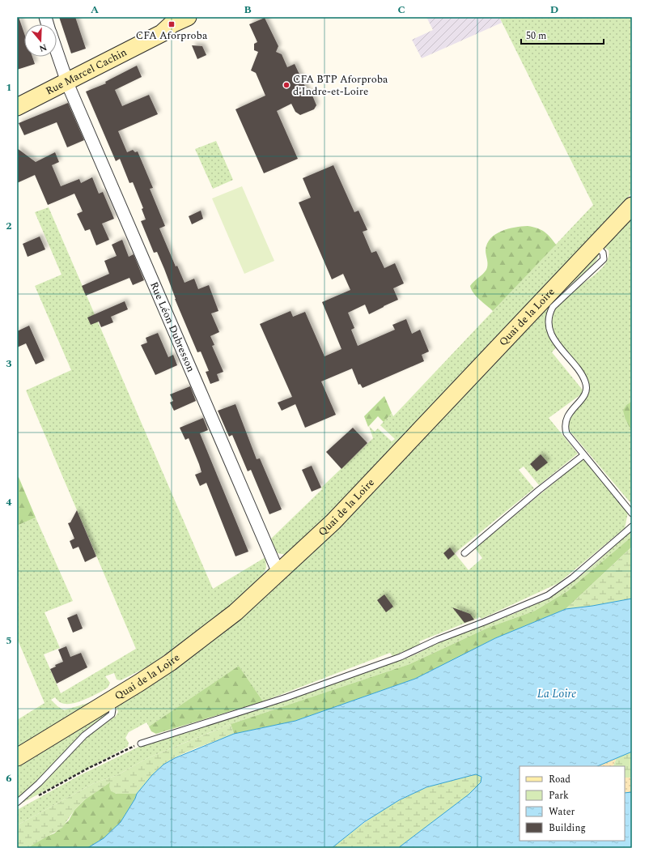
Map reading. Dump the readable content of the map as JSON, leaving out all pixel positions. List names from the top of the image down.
{
  "streets": {
    "main road": ["Rue Marcel Cachin", "Quai de la Loire"],
    "street": ["Rue Léon Dubresson"]
  },
  "crossings": [
    ["Rue Marcel Cachin", "Rue Léon Dubresson"],
    ["Quai de la Loire", "Rue Léon Dubresson"]
  ],
  "water": ["La Loire"],
  "places": {
    "transit": ["CFA Aforproba"],
    "other": ["CFA BTP Aforproba d'Indre-et-Loire"]
  },
  "legend": [
    "Road",
    "Park",
    "Water",
    "Building"
  ],
  "scale_bar": "50 m",
  "north": "bottom",
  "grid": {
    "columns": [
      "A",
      "B",
      "C",
      "D"
    ],
    "rows": [
      "1",
      "2",
      "3",
      "4",
      "5",
      "6"
    ]
  }
}
